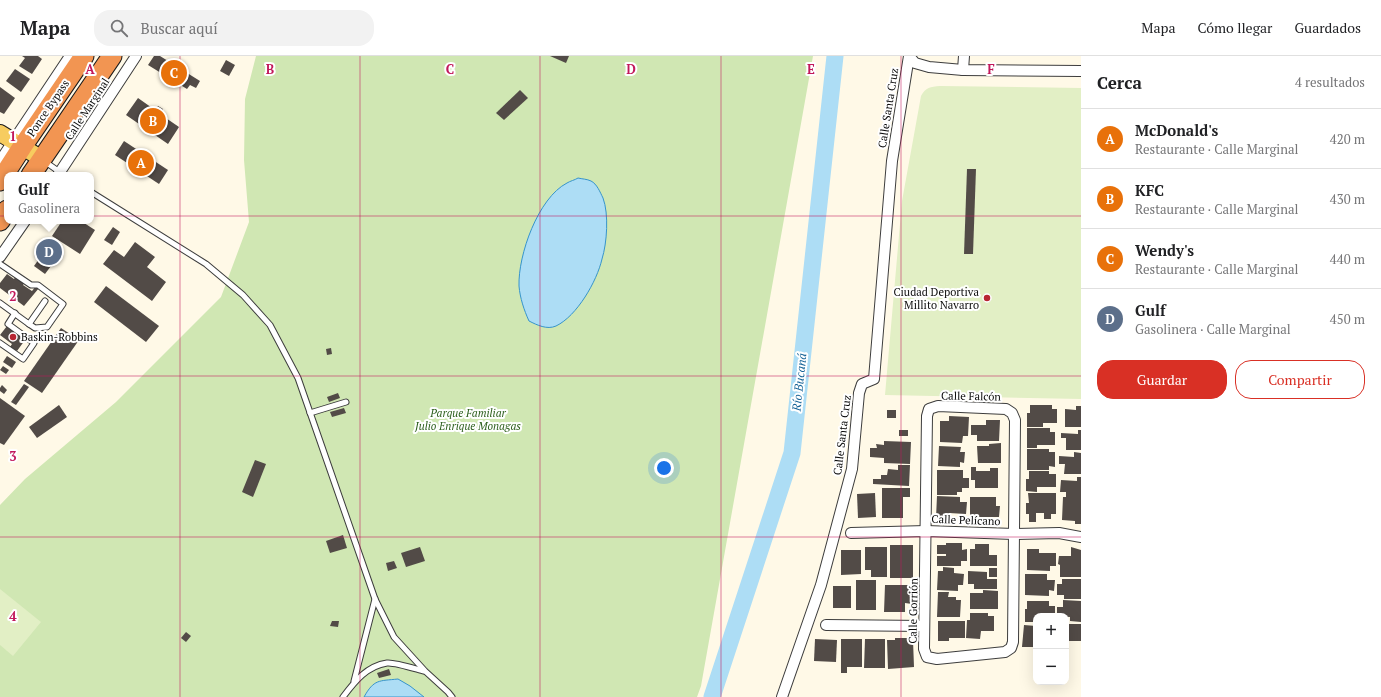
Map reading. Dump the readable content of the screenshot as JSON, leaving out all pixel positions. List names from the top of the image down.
{
  "streets": {
    "highway": ["Ponce Bypass"],
    "street": [
      "Calle Santa Cruz",
      "Calle Marginal",
      "Calle Falcón",
      "Calle Pelícano",
      "Calle Gorrión"
    ]
  },
  "crossings": [
    ["Calle Falcón", "Calle Pelícano"],
    ["Calle Falcón", "Calle Gorrión"],
    ["Calle Pelícano", "Calle Gorrión"]
  ],
  "water": ["Río Bucaná"],
  "parks": ["Parque Familiar Julio Enrique Monagas"],
  "places": ["Ciudad Deportiva Millito Navarro", "Baskin-Robbins"],
  "page": {
    "header": "Mapa",
    "search": "Buscar aquí",
    "nav": ["Mapa", "Cómo llegar", "Guardados"],
    "heading": ["Cerca", "4 resultados"],
    "pins": [
      "C",
      "B",
      "A",
      "D"
    ],
    "list": [
      {
        "mark": "A",
        "name": "McDonald's",
        "note": "Restaurante · Calle Marginal",
        "value": "420 m"
      },
      {
        "mark": "B",
        "name": "KFC",
        "note": "Restaurante · Calle Marginal",
        "value": "430 m"
      },
      {
        "mark": "C",
        "name": "Wendy's",
        "note": "Restaurante · Calle Marginal",
        "value": "440 m"
      },
      {
        "mark": "D",
        "name": "Gulf",
        "note": "Gasolinera · Calle Marginal",
        "value": "450 m"
      }
    ],
    "popup": ["Gulf", "Gasolinera"],
    "buttons": ["Guardar", "Compartir"],
    "map_buttons": ["+", "−"]
  },
  "grid": {
    "columns": [
      "A",
      "B",
      "C",
      "D",
      "E",
      "F"
    ],
    "rows": [
      "1",
      "2",
      "3",
      "4"
    ]
  }
}
